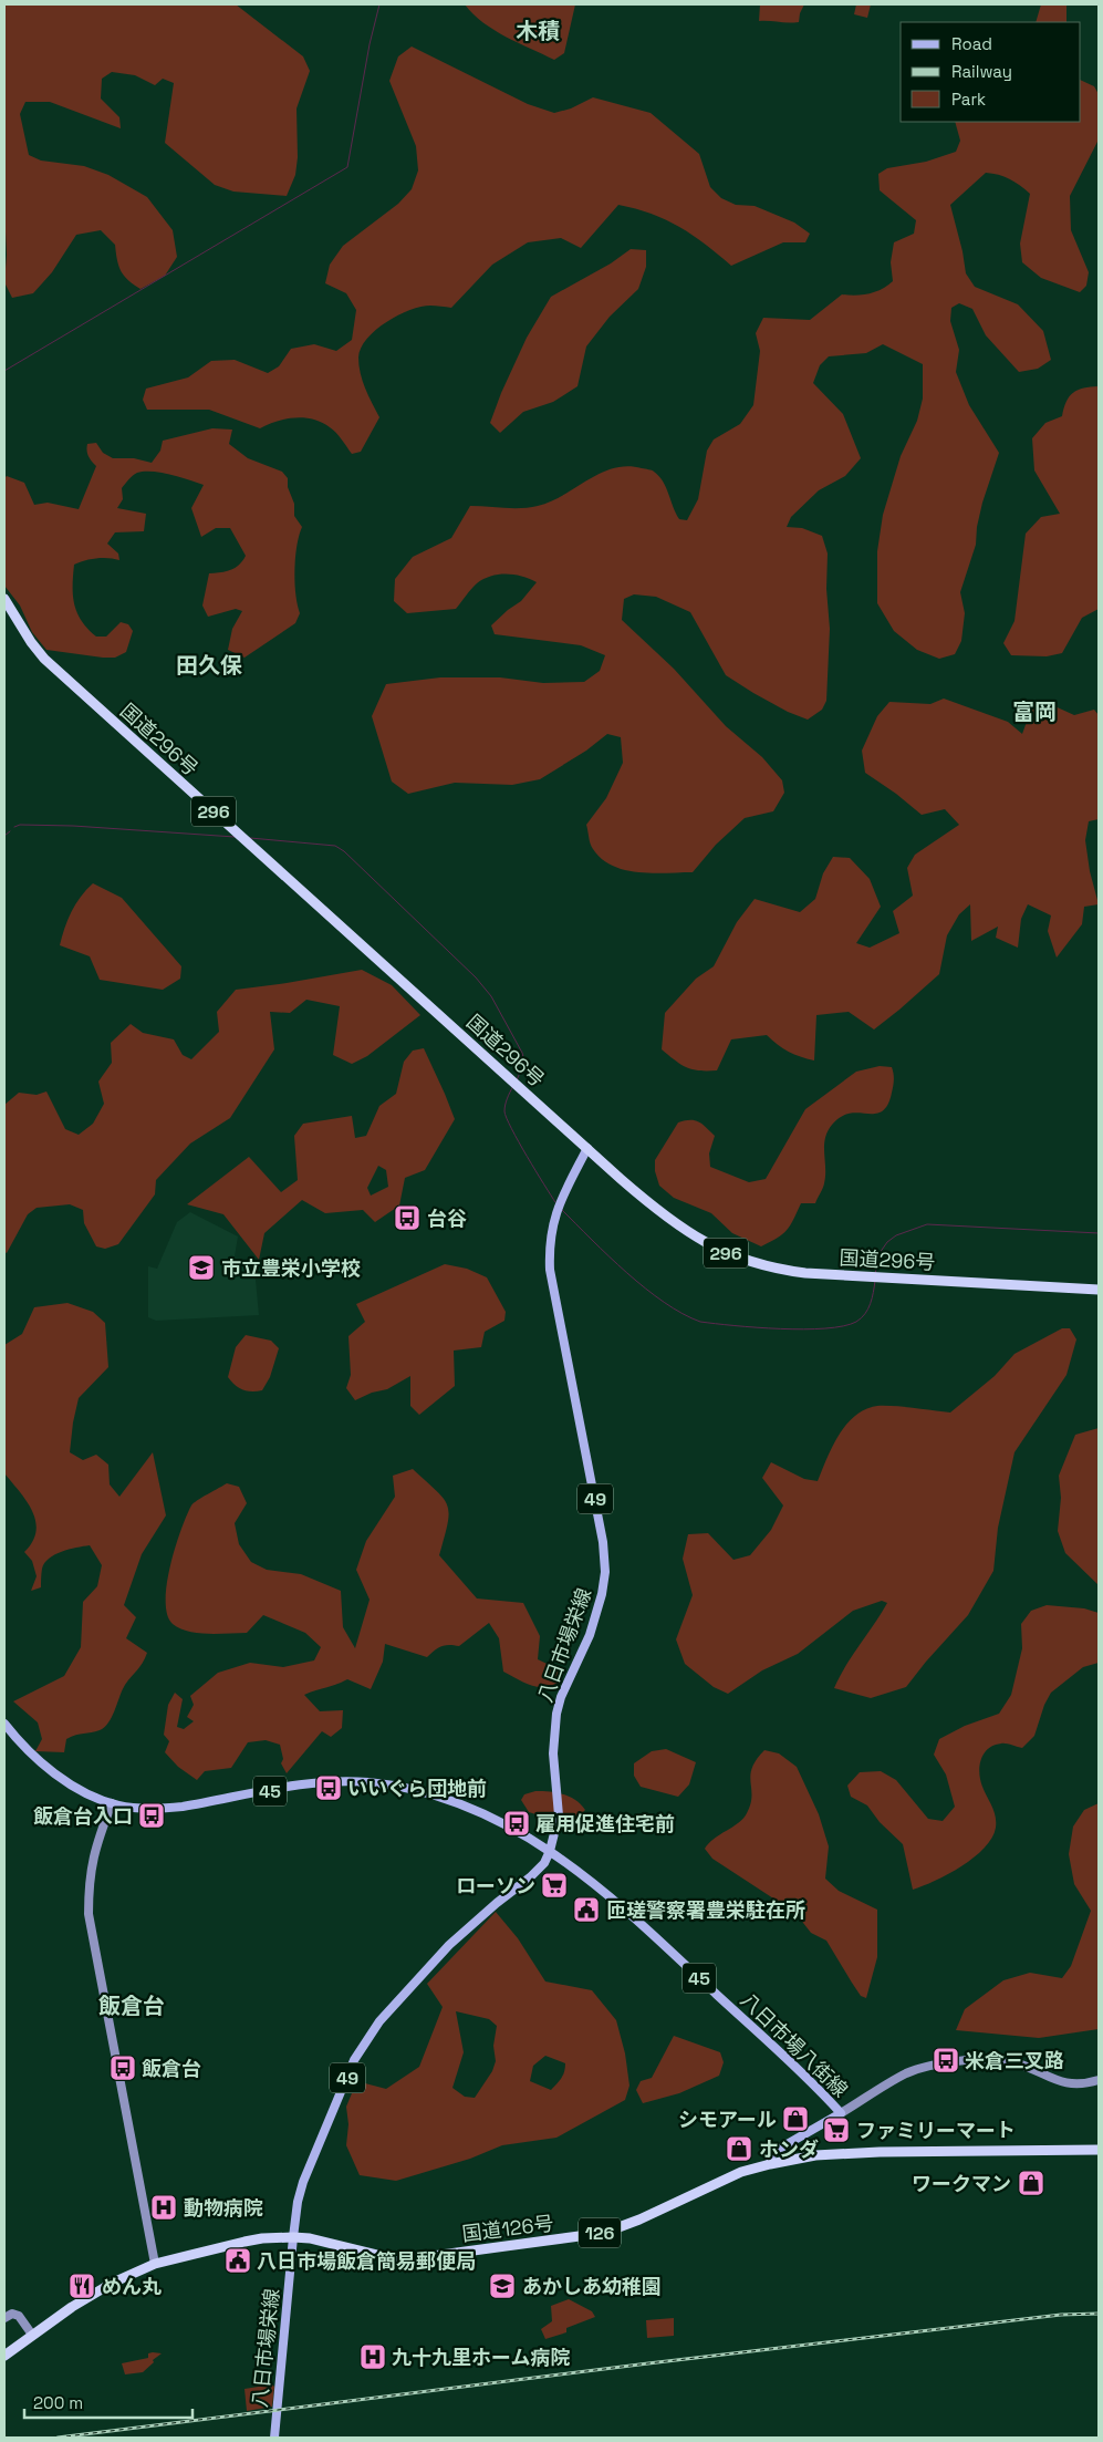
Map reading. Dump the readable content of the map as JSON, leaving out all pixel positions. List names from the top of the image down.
{
  "streets": {
    "highway": [
      "国道296号",
      "296",
      "国道126号",
      "126"
    ],
    "main road": [
      "49",
      "八日市場栄線",
      "45",
      "八日市場八街線"
    ]
  },
  "crossings": [
    ["国道296号", "八日市場栄線"],
    ["八日市場栄線", "八日市場八街線"],
    ["八日市場栄線", "国道126号"],
    ["八日市場八街線", "国道126号"]
  ],
  "districts": [
    "木積",
    "田久保",
    "富岡",
    "飯倉台"
  ],
  "places": {
    "bus stop": [
      "台谷",
      "いいぐら団地前",
      "飯倉台入口",
      "雇用促進住宅前",
      "米倉三叉路",
      "飯倉台"
    ],
    "school or university": ["市立豊栄小学校", "あかしあ幼稚園"],
    "supermarket": ["ローソン", "ファミリーマート"],
    "public building": ["匝瑳警察署豊栄駐在所", "八日市場飯倉簡易郵便局"],
    "shop": ["シモアール", "ホンダ", "ワークマン"],
    "hospital": ["動物病院", "九十九里ホーム病院"],
    "restaurant": ["めん丸"]
  },
  "legend": ["Road", "Railway", "Park"],
  "scale_bar": "200 m"
}
